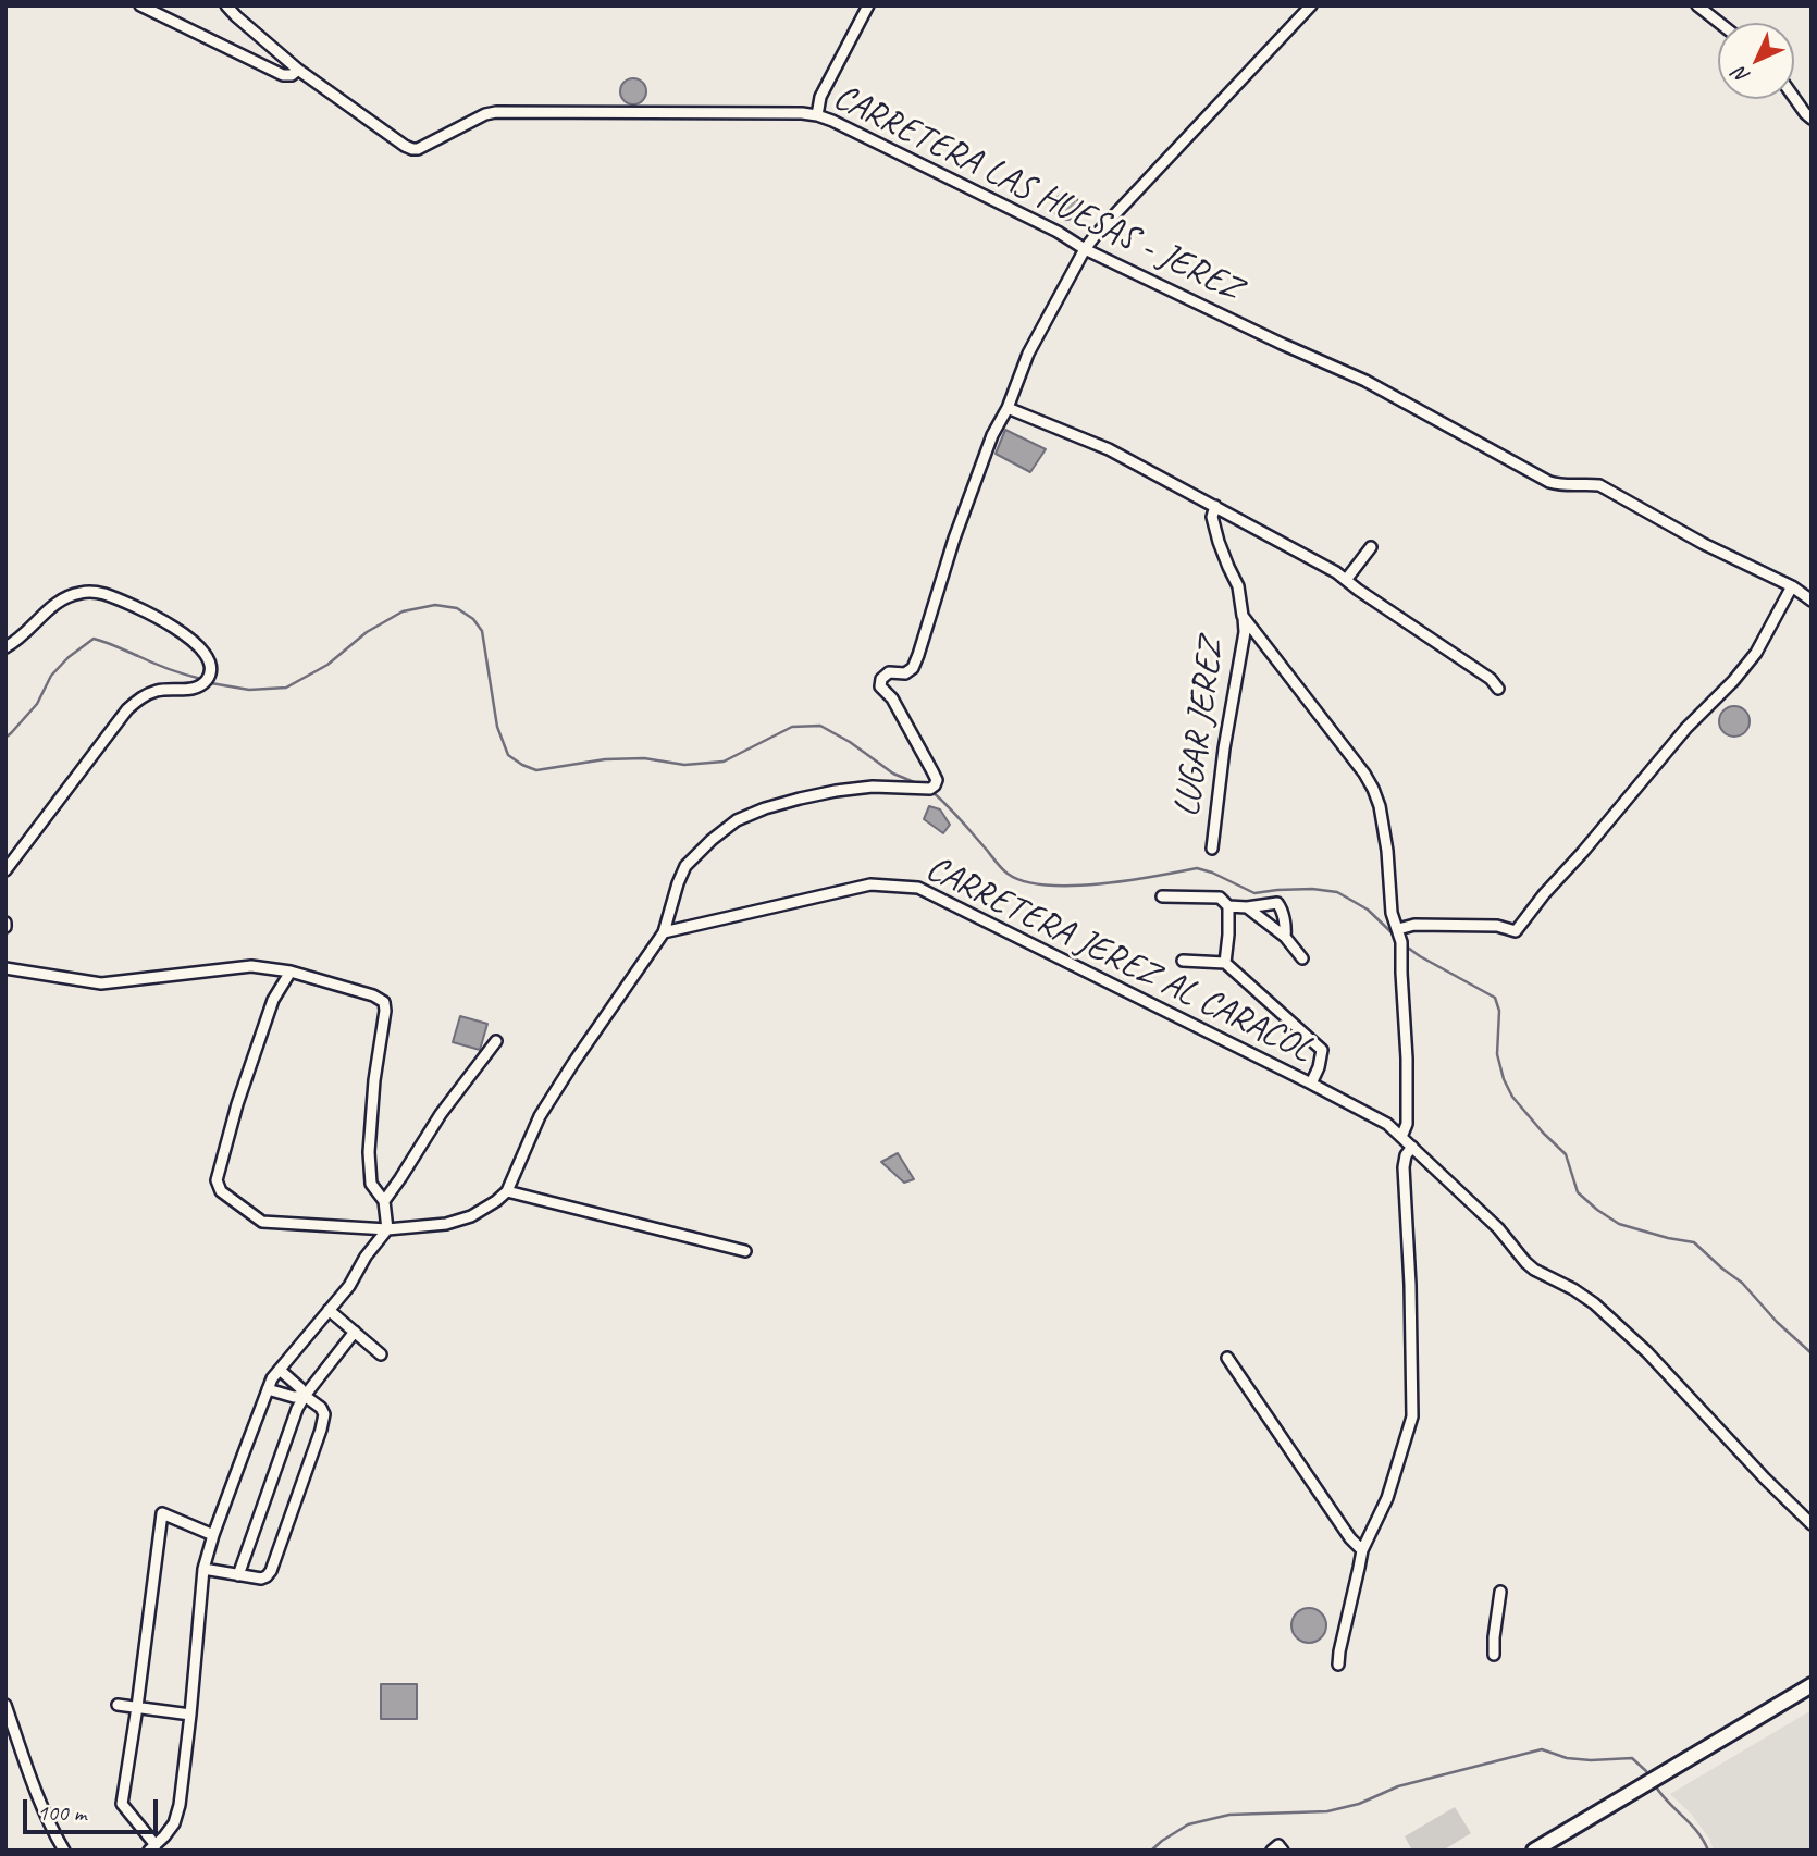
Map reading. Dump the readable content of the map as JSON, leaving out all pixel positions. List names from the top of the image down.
{
  "streets": {
    "street": ["CARRETERA LAS HUESAS - JEREZ", "LUGAR JEREZ", "CARRETERA JEREZ AL CARACOL"]
  },
  "scale_bar": "100 m",
  "north": "bottom left"
}
